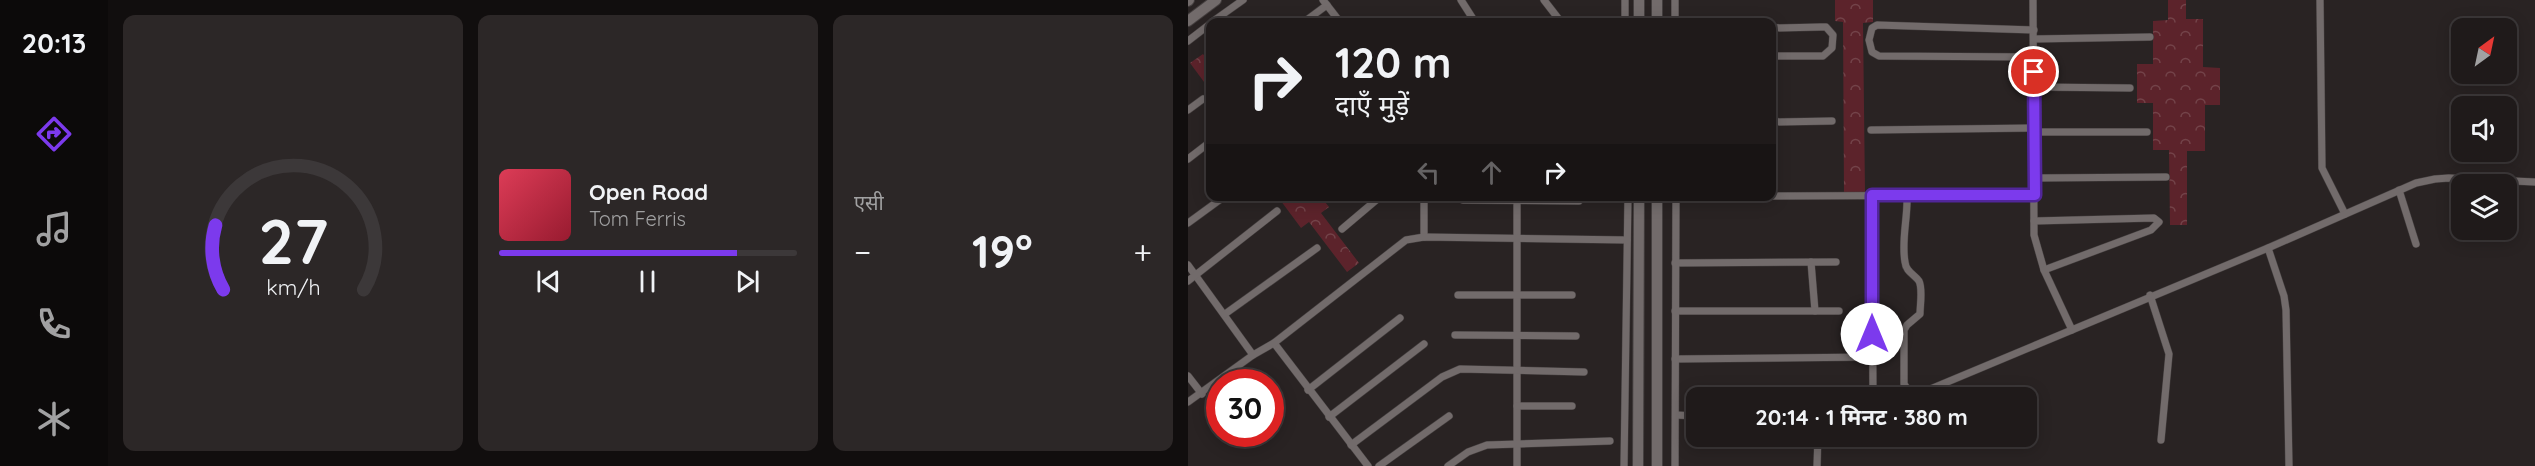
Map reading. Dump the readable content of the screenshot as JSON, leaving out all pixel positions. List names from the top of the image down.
{
  "north": "top right",
  "page": {
    "tabs": "20:13",
    "tile": "एसी",
    "turn": ["120 m", "दाएँ मुड़ें"],
    "song": ["Open Road", "Tom Ferris"],
    "heat": ["−", "19°", "+"],
    "limit": "30",
    "trip": "20:14 · 1 मिनट · 380 m",
    "gauge": ["27", "km/h"]
  }
}
